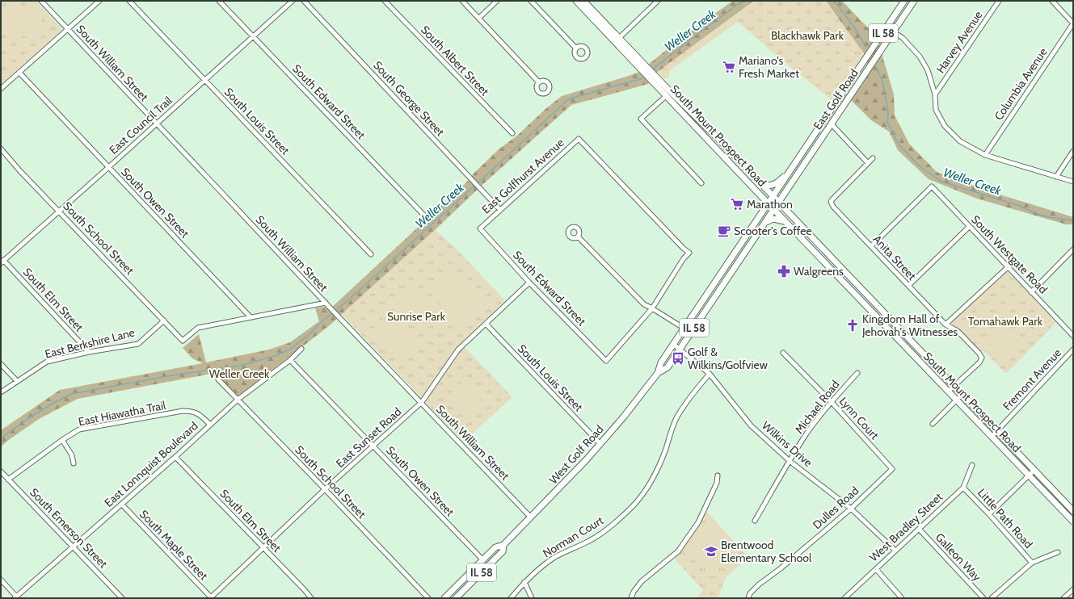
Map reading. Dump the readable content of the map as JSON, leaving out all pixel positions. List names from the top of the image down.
{
  "streets": {
    "main road": [
      "IL 58",
      "East Golf Road",
      "South Mount Prospect Road",
      "West Golf Road"
    ],
    "street": [
      "Harvey Avenue",
      "South Albert Street",
      "South William Street",
      "Columbia Avenue",
      "South George Street",
      "South Edward Street",
      "South Louis Street",
      "East Council Trail",
      "East Golfhurst Avenue",
      "South Owen Street",
      "South School Street",
      "South Westgate Road",
      "Anita Street",
      "South Elm Street",
      "East Berkshire Lane",
      "Fremont Avenue",
      "Michael Road",
      "East Hiawatha Trail",
      "Lynn Court",
      "East Sunset Road",
      "Wilkins Drive",
      "East Lonnquist Boulevard",
      "Dulles Road",
      "Little Path Road",
      "West Bradley Street",
      "South Emerson Street",
      "Norman Court",
      "South Maple Street",
      "Galleon Way"
    ]
  },
  "crossings": [
    ["South William Street", "East Council Trail"],
    ["South William Street", "East Sunset Road"],
    ["South William Street", "West Golf Road"],
    ["South George Street", "East Golfhurst Avenue"],
    ["East Golf Road", "South Mount Prospect Road"],
    ["East Golf Road", "West Golf Road"],
    ["South Edward Street", "East Council Trail"],
    ["South Edward Street", "East Golfhurst Avenue"],
    ["South Edward Street", "East Sunset Road"],
    ["South Louis Street", "East Council Trail"],
    ["South Louis Street", "East Sunset Road"],
    ["South Louis Street", "West Golf Road"],
    ["East Council Trail", "South Owen Street"],
    ["East Council Trail", "South School Street"],
    ["East Council Trail", "South Elm Street"],
    ["South Mount Prospect Road", "Anita Street"],
    ["South Mount Prospect Road", "Fremont Avenue"],
    ["South Mount Prospect Road", "West Golf Road"],
    ["South Owen Street", "South School Street"],
    ["South Owen Street", "East Sunset Road"],
    ["South Owen Street", "West Golf Road"],
    ["South Owen Street", "East Lonnquist Boulevard"],
    ["South School Street", "East Berkshire Lane"],
    ["South School Street", "East Sunset Road"],
    ["South School Street", "East Lonnquist Boulevard"],
    ["South Westgate Road", "Anita Street"],
    ["South Elm Street", "East Berkshire Lane"],
    ["South Elm Street", "East Sunset Road"],
    ["South Elm Street", "East Lonnquist Boulevard"],
    ["Michael Road", "Lynn Court"],
    ["Michael Road", "Wilkins Drive"],
    ["East Hiawatha Trail", "East Lonnquist Boulevard"],
    ["East Hiawatha Trail", "South Emerson Street"],
    ["Lynn Court", "Dulles Road"],
    ["East Sunset Road", "South Maple Street"],
    ["Wilkins Drive", "West Golf Road"],
    ["Wilkins Drive", "Dulles Road"],
    ["Wilkins Drive", "West Bradley Street"],
    ["Wilkins Drive", "Norman Court"],
    ["East Lonnquist Boulevard", "South Emerson Street"],
    ["East Lonnquist Boulevard", "South Maple Street"],
    ["Little Path Road", "West Bradley Street"],
    ["West Bradley Street", "Galleon Way"]
  ],
  "water": ["Weller Creek"],
  "parks": [
    "Blackhawk Park",
    "Sunrise Park",
    "Tomahawk Park",
    "Weller Creek"
  ],
  "places": {
    "supermarket": ["Mariano's Fresh Market", "Marathon"],
    "cafe": ["Scooter's Coffee"],
    "pharmacy": ["Walgreens"],
    "church": ["Kingdom Hall of Jehovah's Witnesses"],
    "bus stop": ["Golf & Wilkins/Golfview"],
    "school or university": ["Brentwood Elementary School"]
  }
}
